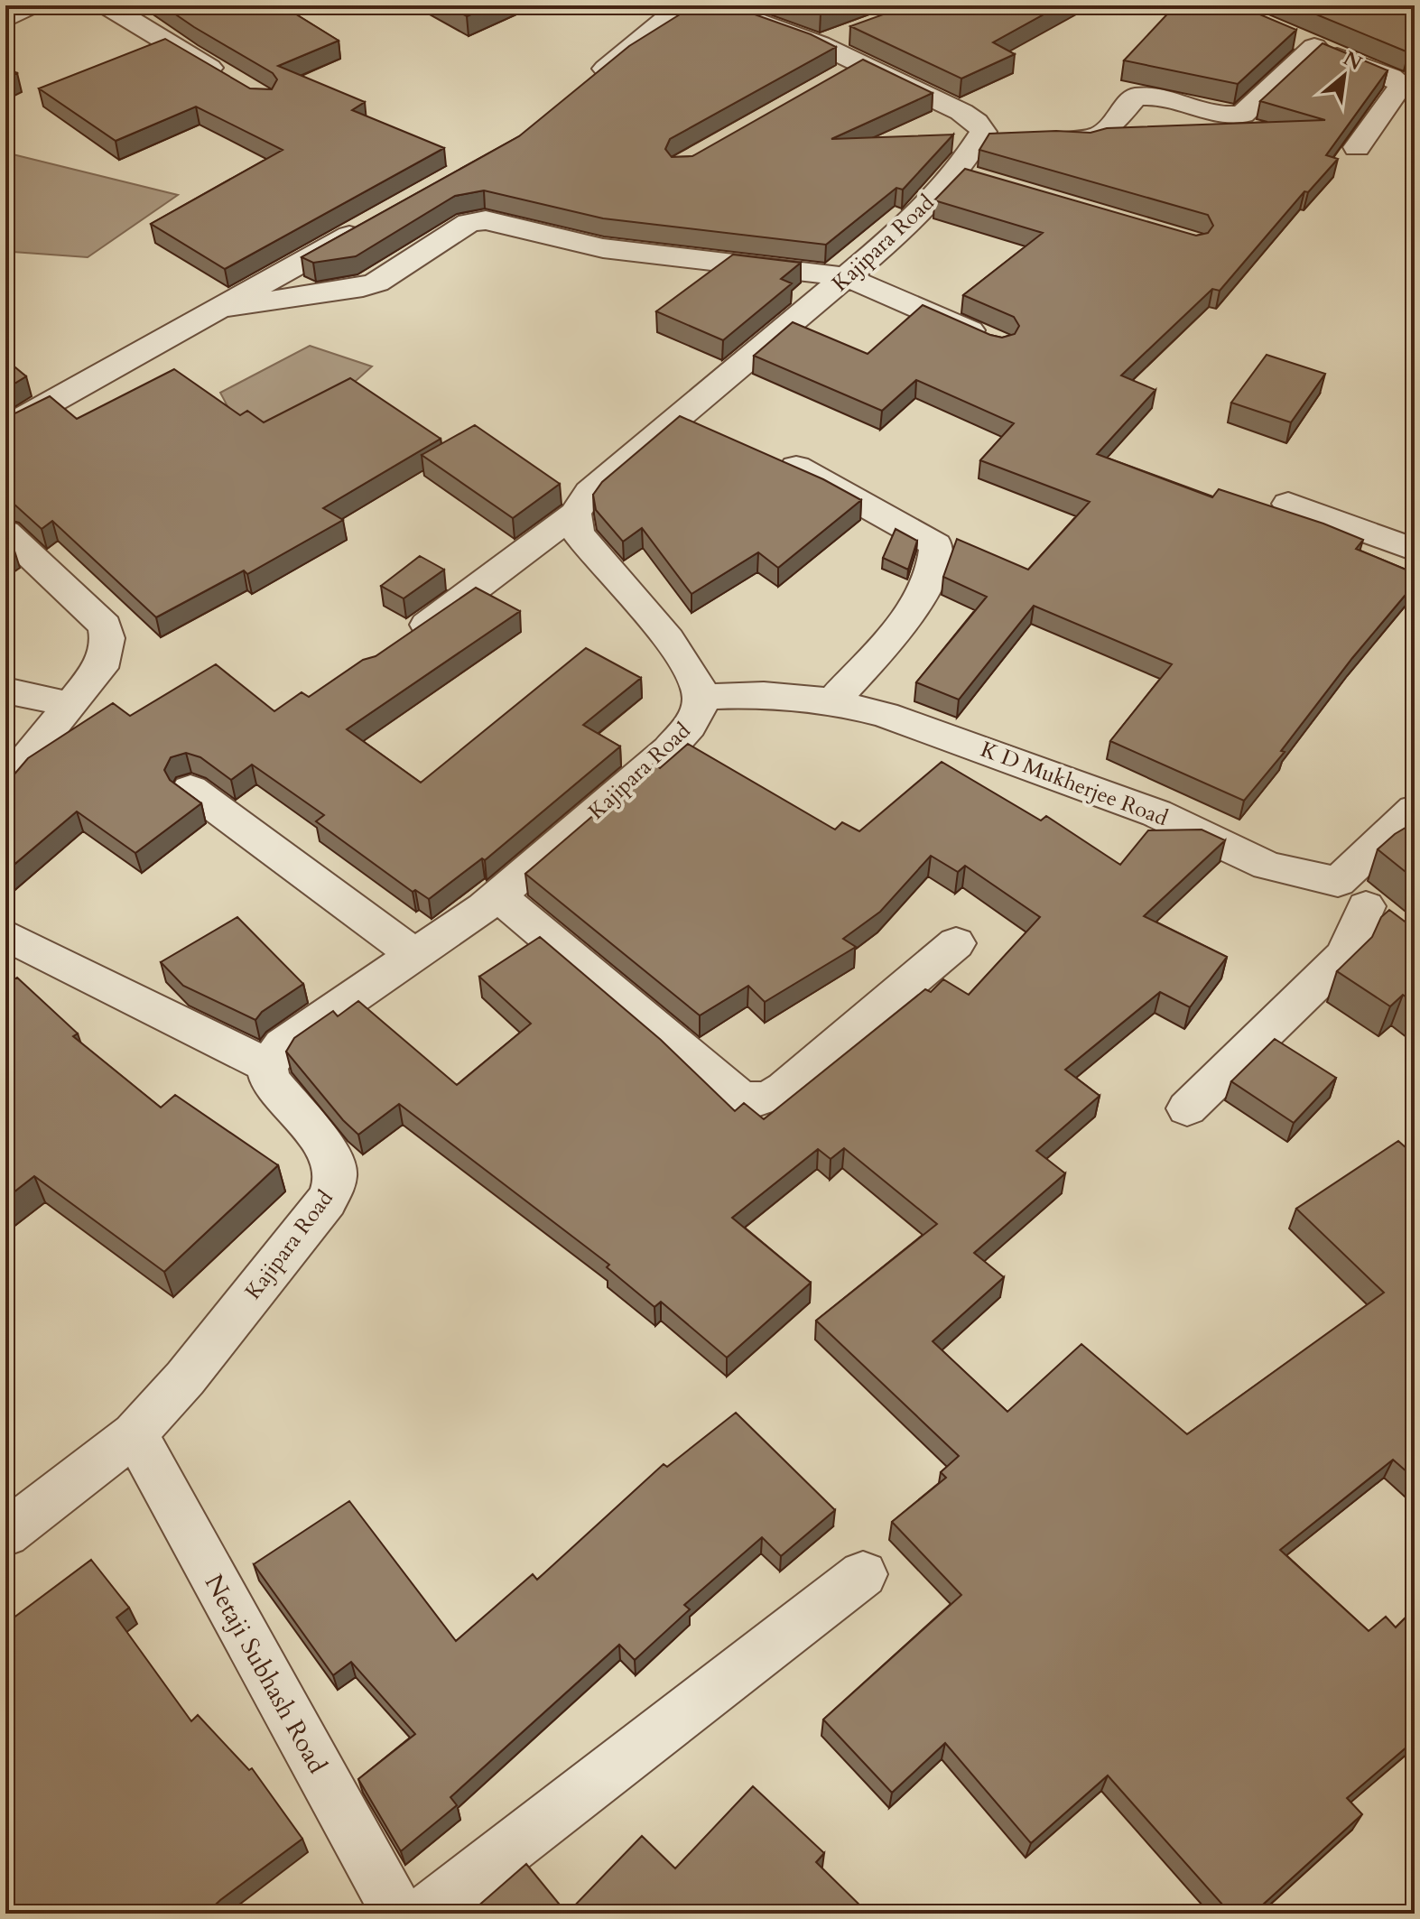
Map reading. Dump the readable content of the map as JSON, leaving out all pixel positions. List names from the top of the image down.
{
  "streets": {
    "street": ["Kajipara Road", "K D Mukherjee Road", "Netaji Subhash Road"]
  },
  "crossings": [
    ["Kajipara Road", "K D Mukherjee Road"],
    ["Kajipara Road", "Netaji Subhash Road"]
  ],
  "north": "top right"
}
